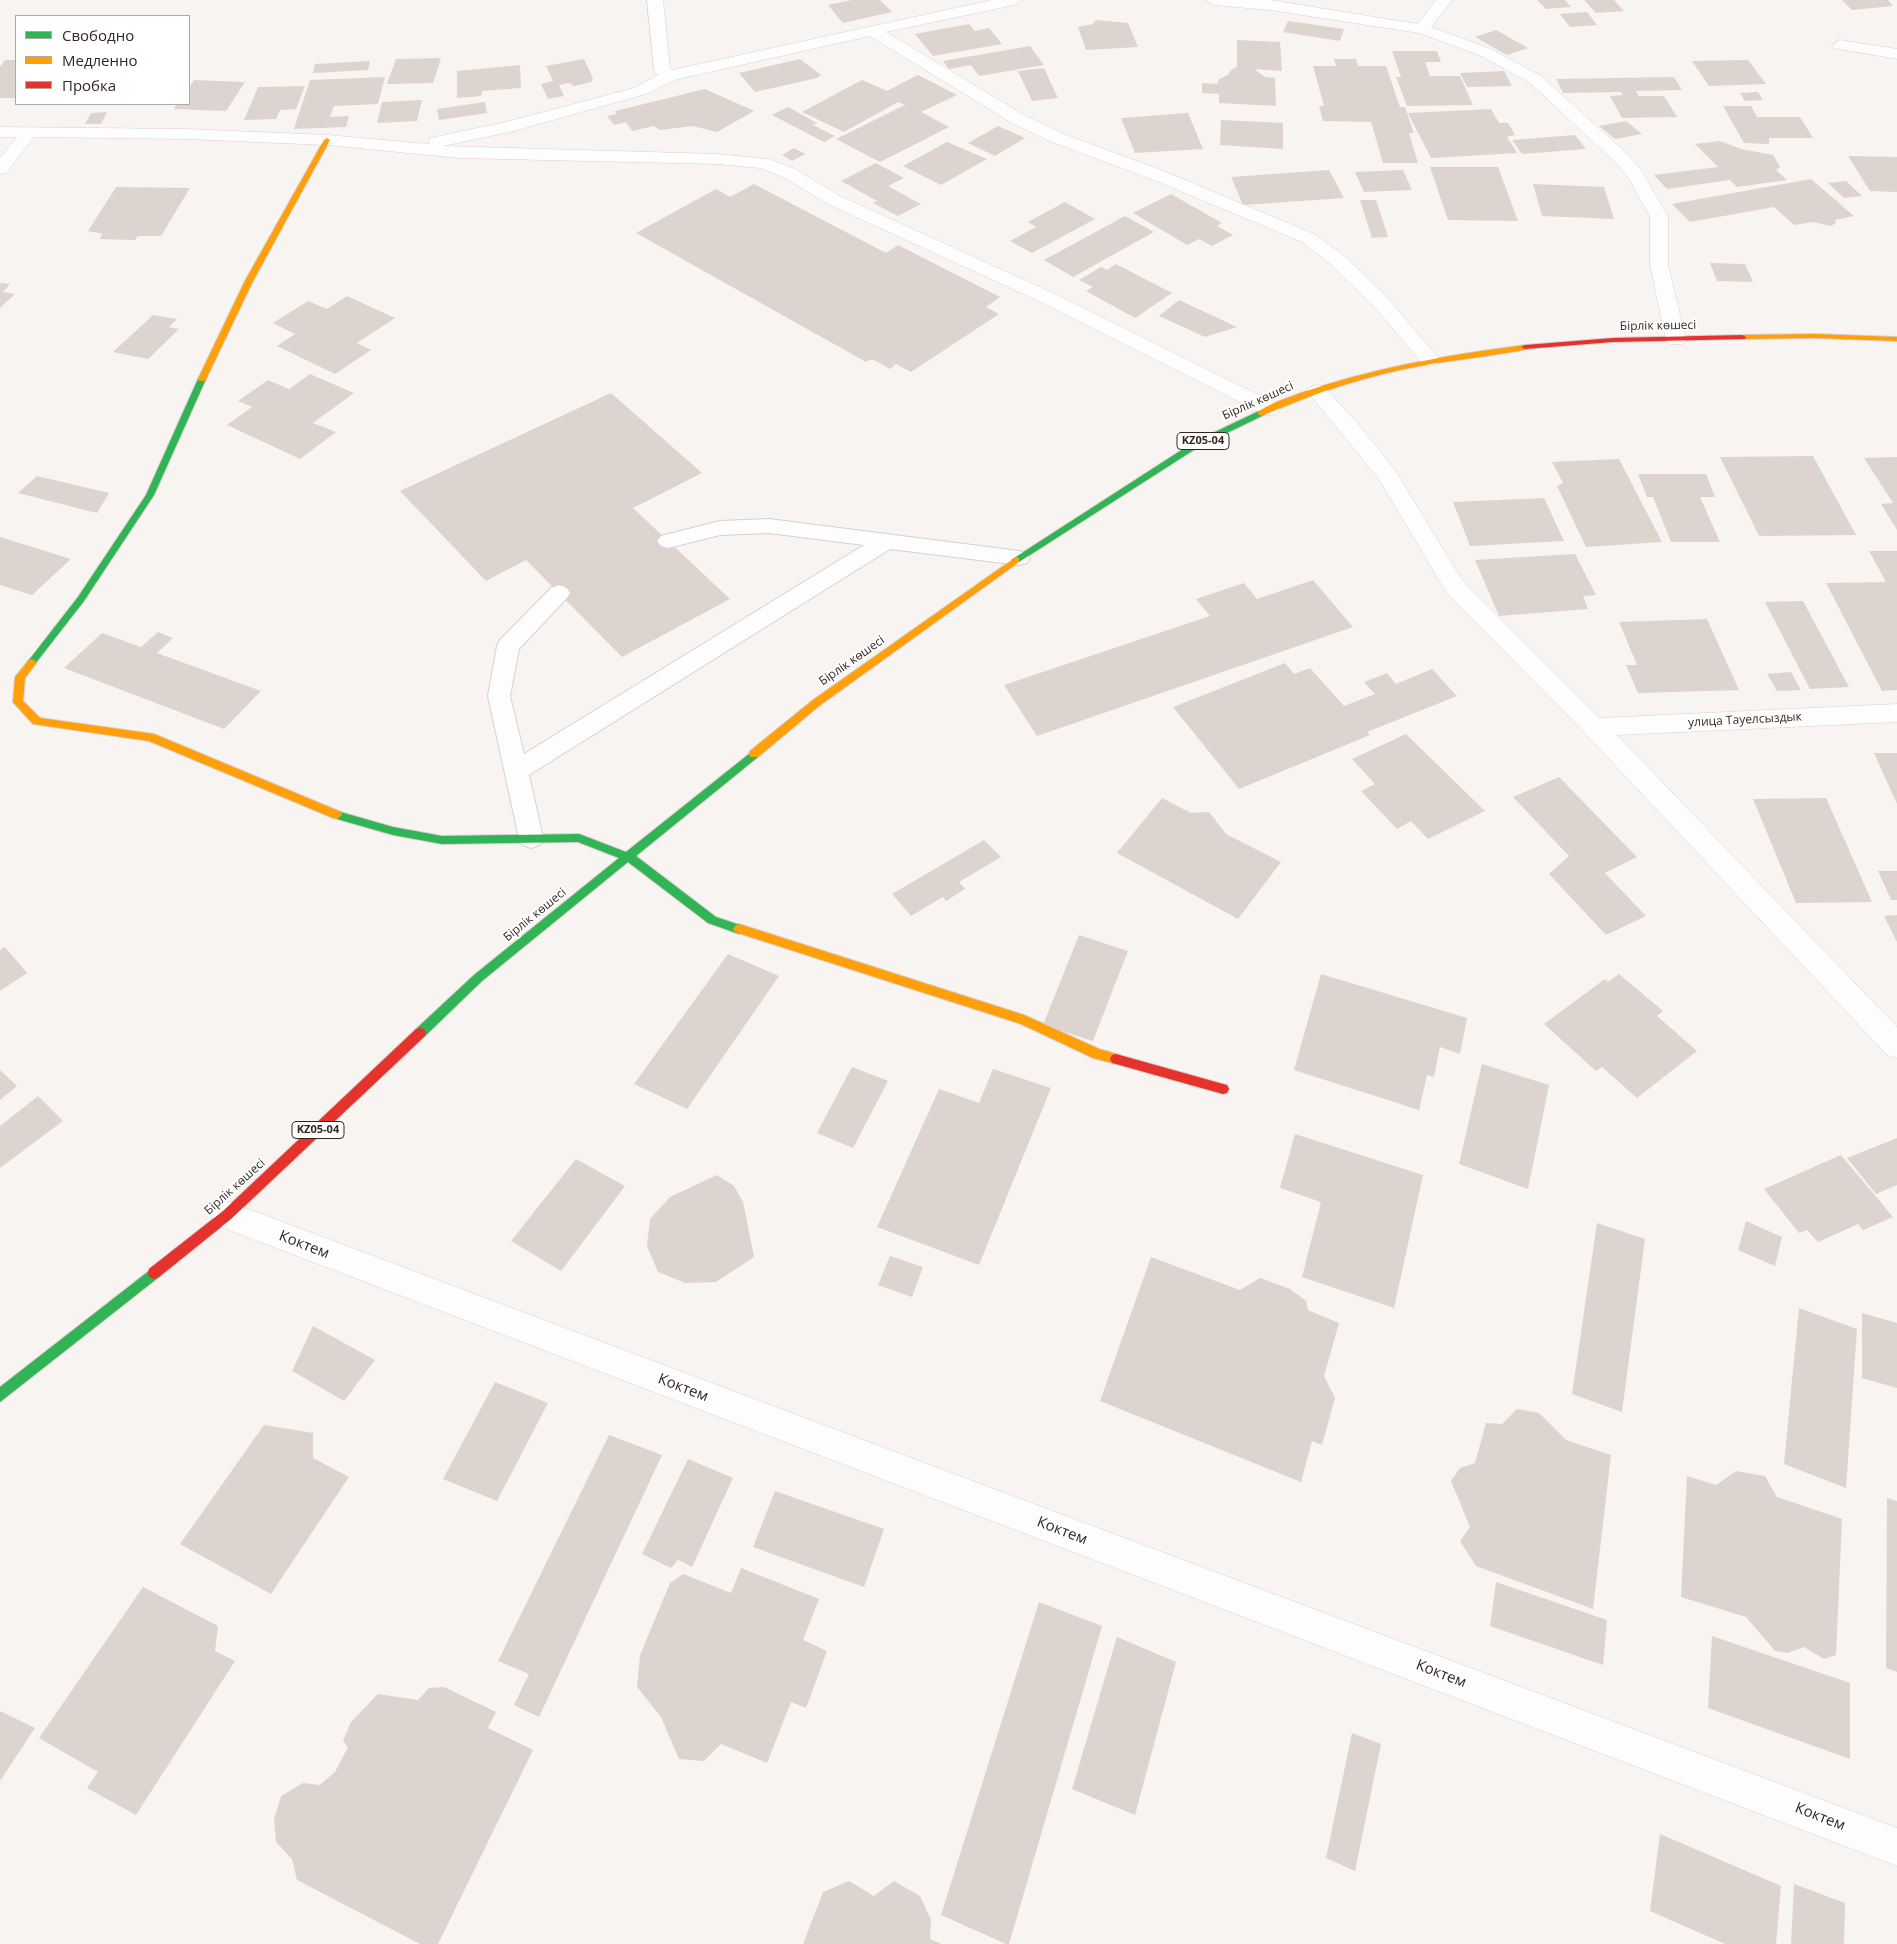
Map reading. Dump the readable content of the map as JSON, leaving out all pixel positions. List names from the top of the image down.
{
  "streets": {
    "main road": ["Бірлік көшесі", "KZ05-04"],
    "street": ["улица Тауелсыздык", "Коктем"]
  },
  "crossings": [
    ["Бірлік көшесі", "Коктем"]
  ],
  "legend": ["Свободно", "Медленно", "Пробка"]
}
